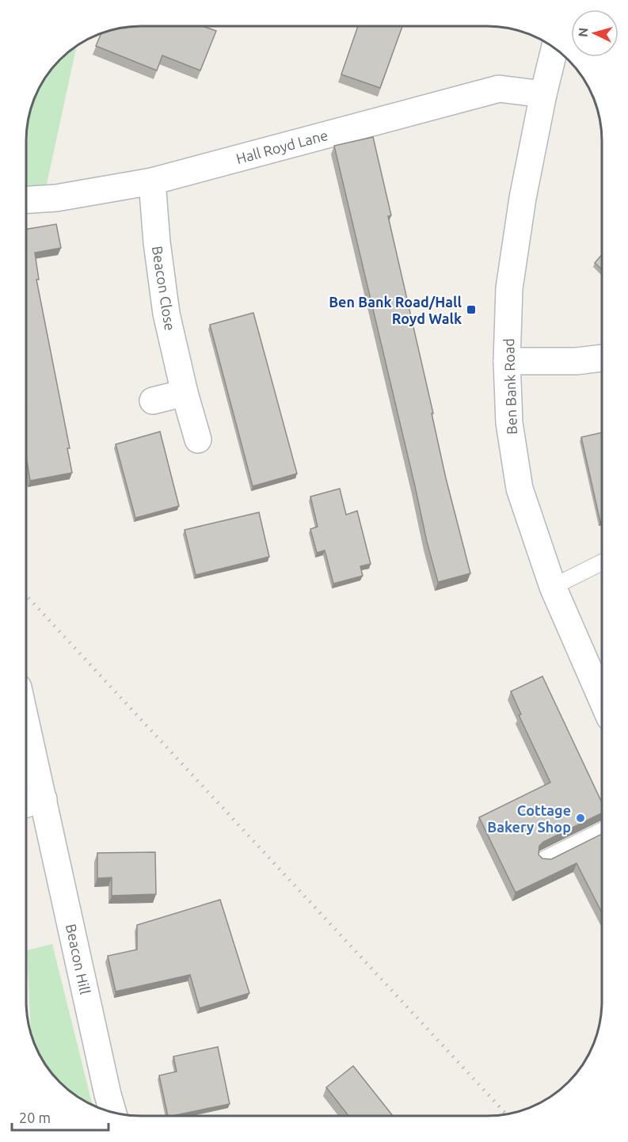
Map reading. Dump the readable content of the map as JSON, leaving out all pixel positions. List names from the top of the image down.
{
  "streets": {
    "street": [
      "Hall Royd Lane",
      "Beacon Close",
      "Ben Bank Road",
      "Beacon Hill"
    ]
  },
  "crossings": [
    ["Hall Royd Lane", "Beacon Close"],
    ["Hall Royd Lane", "Ben Bank Road"]
  ],
  "places": {
    "transit": ["Ben Bank Road/Hall Royd Walk"],
    "other": ["Cottage Bakery Shop"]
  },
  "scale_bar": "20 m",
  "north": "left"
}
